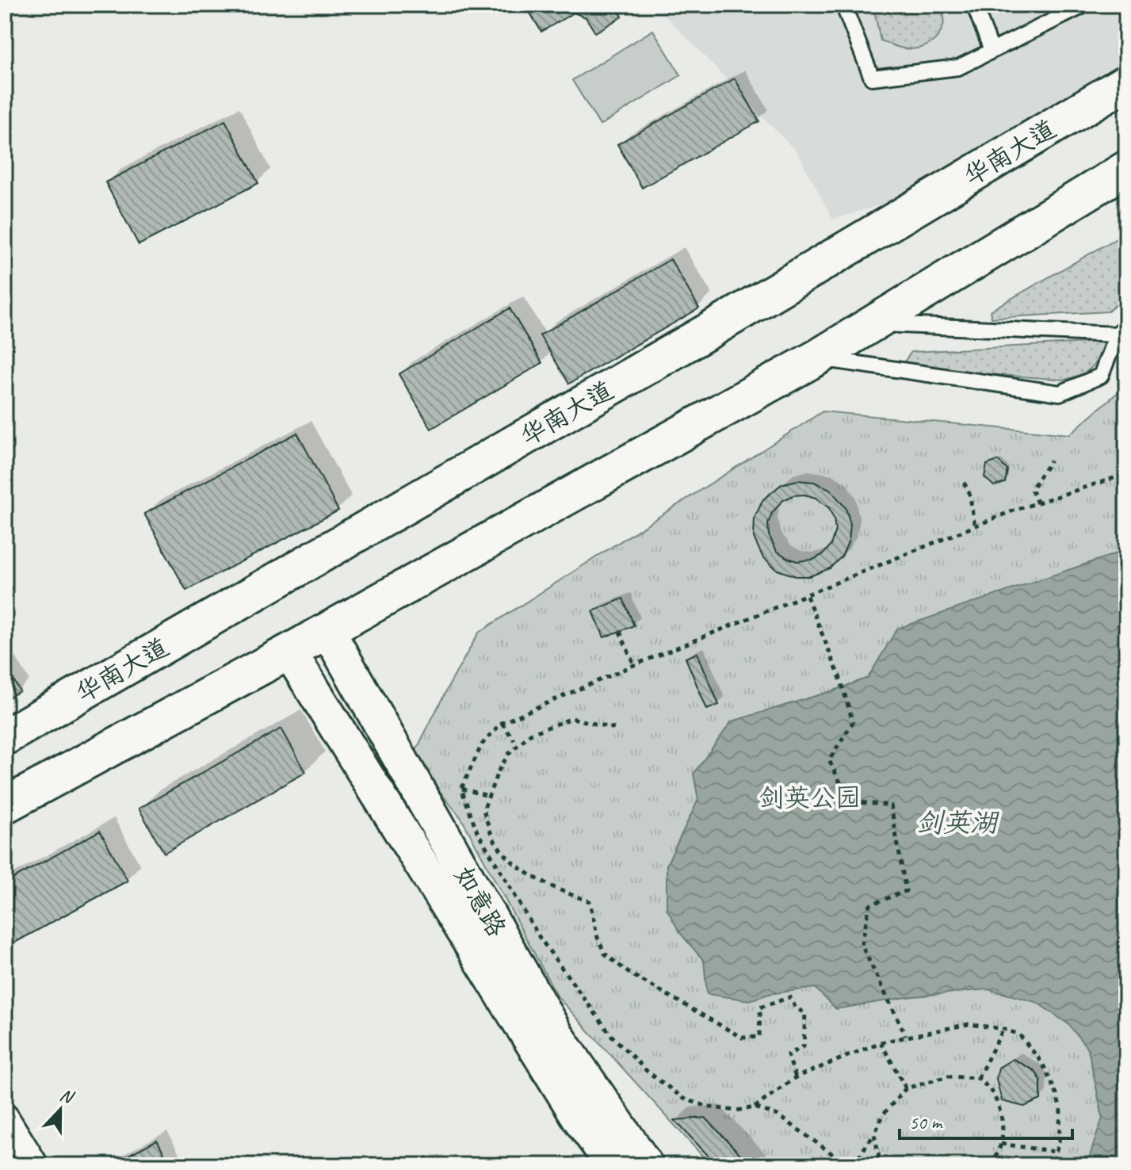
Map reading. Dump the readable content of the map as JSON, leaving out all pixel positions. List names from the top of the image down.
{
  "streets": {
    "main road": ["华南大道"],
    "street": ["如意路"]
  },
  "water": ["剑英湖"],
  "parks": ["剑英公园"],
  "scale_bar": "50 m",
  "north": "top"
}
